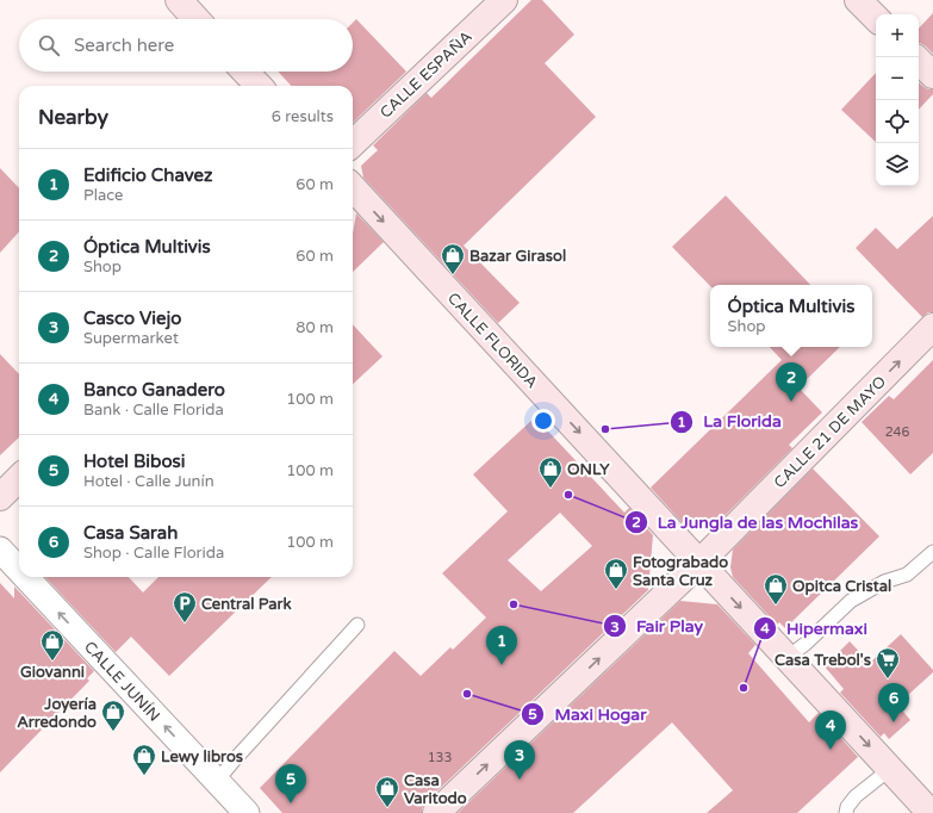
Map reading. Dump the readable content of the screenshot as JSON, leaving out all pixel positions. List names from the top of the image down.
{
  "streets": {
    "street": [
      "CALLE ESPAÑA",
      "CALLE FLORIDA",
      "CALLE 21 DE MAYO",
      "CALLE JUNÍN"
    ]
  },
  "crossings": [
    ["CALLE FLORIDA", "CALLE 21 DE MAYO"]
  ],
  "one_way": ["CALLE FLORIDA", "CALLE 21 DE MAYO", "CALLE JUNÍN"],
  "places": {
    "shop": [
      "Bazar Girasol",
      "ONLY",
      "Fotograbado Santa Cruz",
      "Opitca Cristal",
      "Giovanni",
      "Joyería Arredondo",
      "Lewy libros",
      "Casa Varitodo"
    ],
    "other": [
      "La Florida",
      "La Jungla de las Mochilas",
      "Fair Play",
      "Hipermaxi",
      "Maxi Hogar"
    ],
    "parking": ["Central Park"],
    "supermarket": ["Casa Trebol's"]
  },
  "house_numbers": ["246", "133"],
  "page": {
    "map_buttons": ["+", "−"],
    "search": "Search here",
    "heading": ["Nearby", "6 results"],
    "list": [
      {
        "mark": "1",
        "name": "Edificio Chavez",
        "note": "Place",
        "value": "60 m"
      },
      {
        "mark": "2",
        "name": "Óptica Multivis",
        "note": "Shop",
        "value": "60 m"
      },
      {
        "mark": "3",
        "name": "Casco Viejo",
        "note": "Supermarket",
        "value": "80 m"
      },
      {
        "mark": "4",
        "name": "Banco Ganadero",
        "note": "Bank · Calle Florida",
        "value": "100 m"
      },
      {
        "mark": "5",
        "name": "Hotel Bibosi",
        "note": "Hotel · Calle Junín",
        "value": "100 m"
      },
      {
        "mark": "6",
        "name": "Casa Sarah",
        "note": "Shop · Calle Florida",
        "value": "100 m"
      }
    ],
    "popup": ["Óptica Multivis", "Shop"],
    "pins": [
      "2",
      "1",
      "6",
      "4",
      "3",
      "5"
    ]
  }
}
